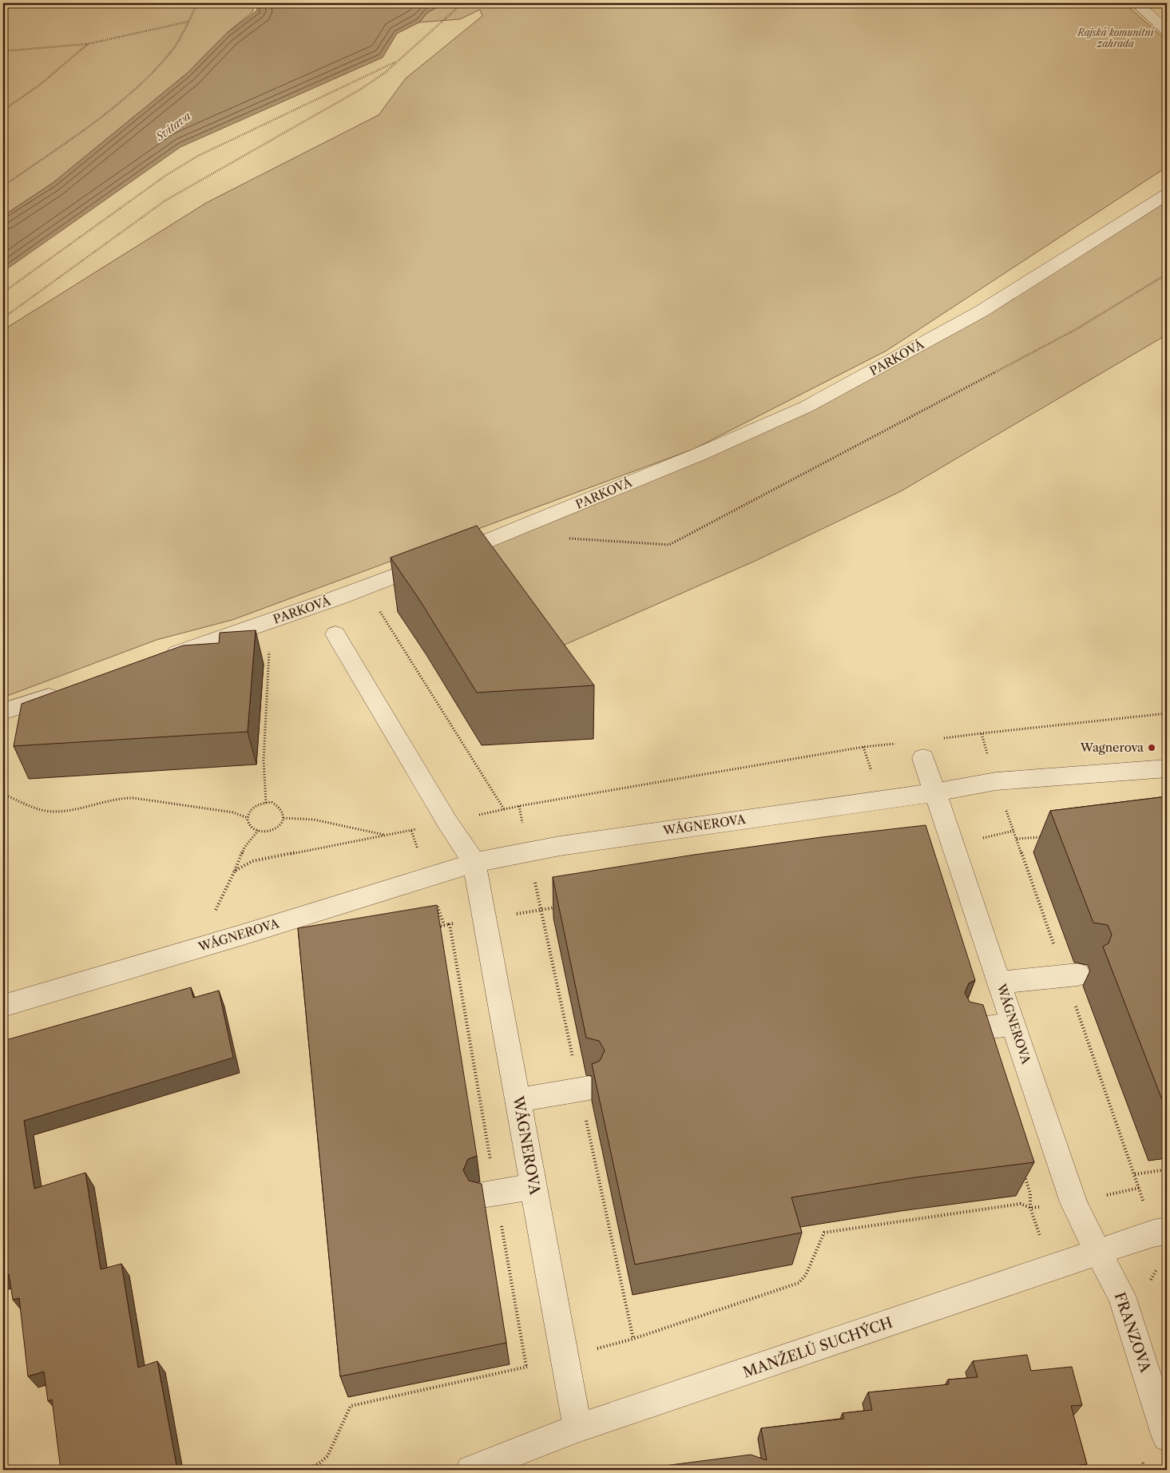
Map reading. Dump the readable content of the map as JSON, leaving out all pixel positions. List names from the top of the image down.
{
  "streets": {
    "street": [
      "PARKOVÁ",
      "WÁGNEROVA",
      "FRANZOVA",
      "MANŽELŮ SUCHÝCH"
    ]
  },
  "crossings": [
    ["WÁGNEROVA", "FRANZOVA"],
    ["WÁGNEROVA", "MANŽELŮ SUCHÝCH"],
    ["FRANZOVA", "MANŽELŮ SUCHÝCH"]
  ],
  "water": ["Svitava"],
  "parks": ["Rajská komunitní zahrada"],
  "places": ["Wagnerova"]
}
